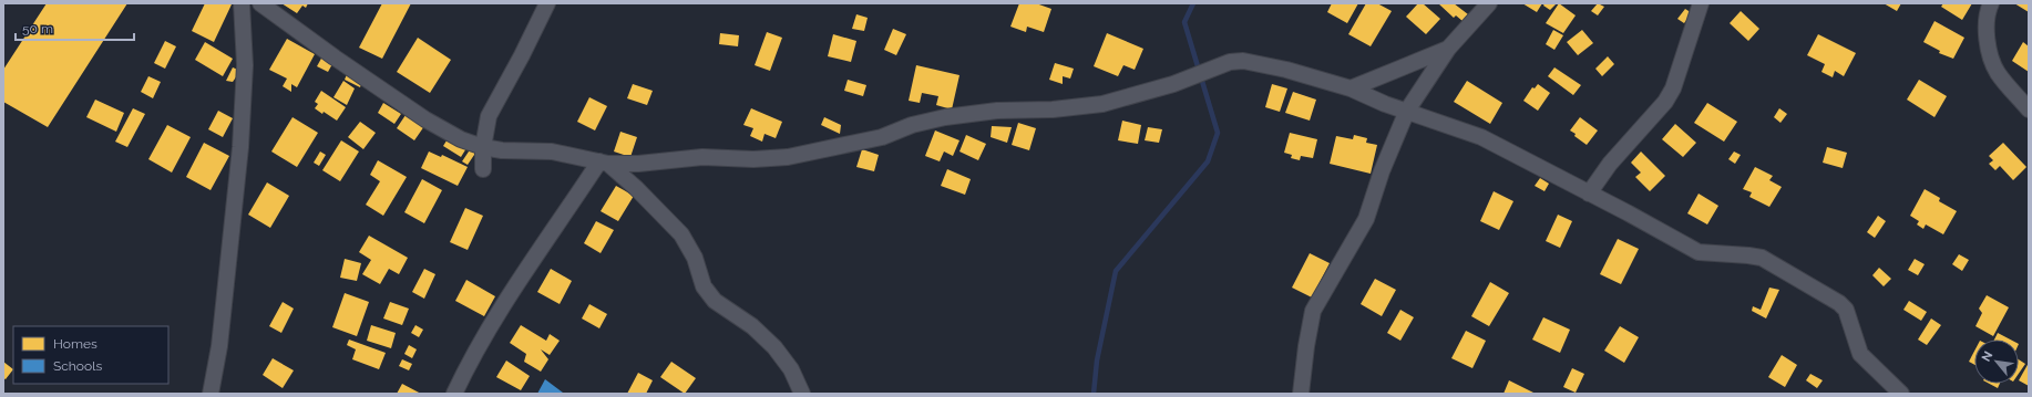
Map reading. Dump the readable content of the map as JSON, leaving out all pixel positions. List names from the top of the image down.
{
  "legend": ["Homes", "Schools"],
  "scale_bar": "50 m",
  "north": "top left"
}
